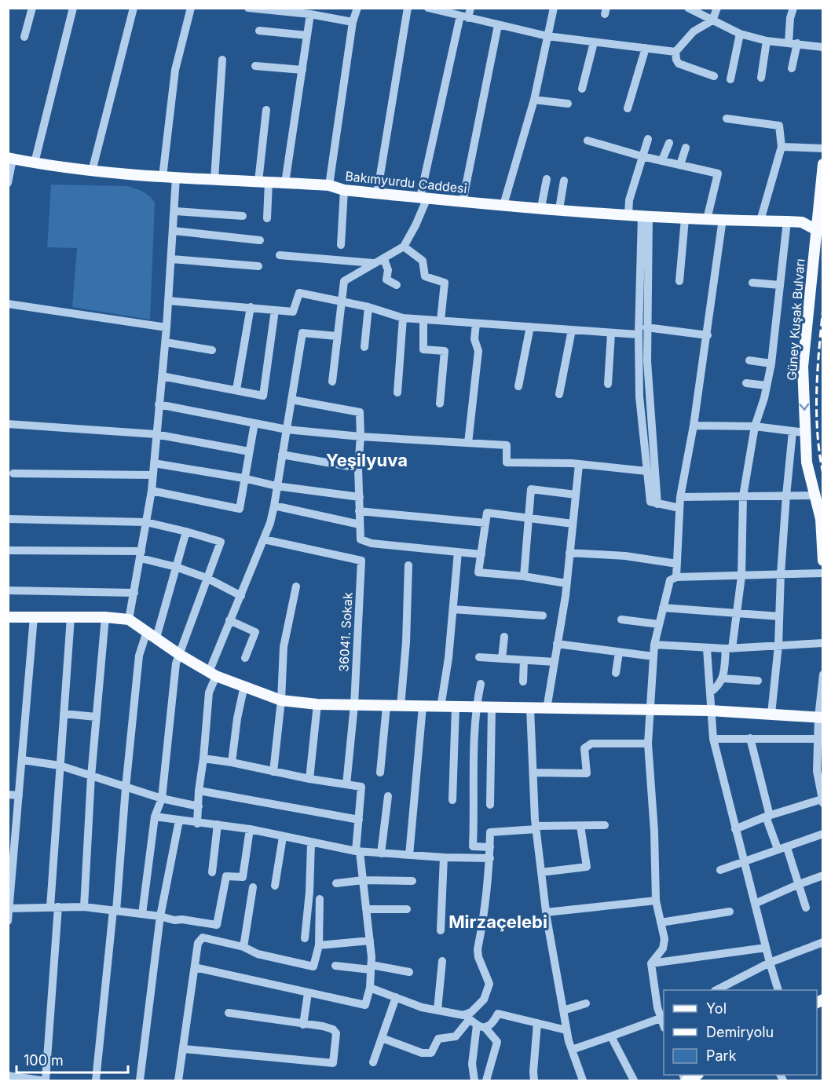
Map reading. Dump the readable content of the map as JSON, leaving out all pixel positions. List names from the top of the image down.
{
  "streets": {
    "main road": ["Bakımyurdu Caddesi", "Güney Kuşak Bulvarı"],
    "street": ["36041. Sokak"]
  },
  "crossings": [
    ["Bakımyurdu Caddesi", "Güney Kuşak Bulvarı"]
  ],
  "one_way": ["Güney Kuşak Bulvarı"],
  "districts": ["Yeşilyuva", "Mirzaçelebi"],
  "legend": ["Yol", "Demiryolu", "Park"],
  "scale_bar": "100 m"
}
